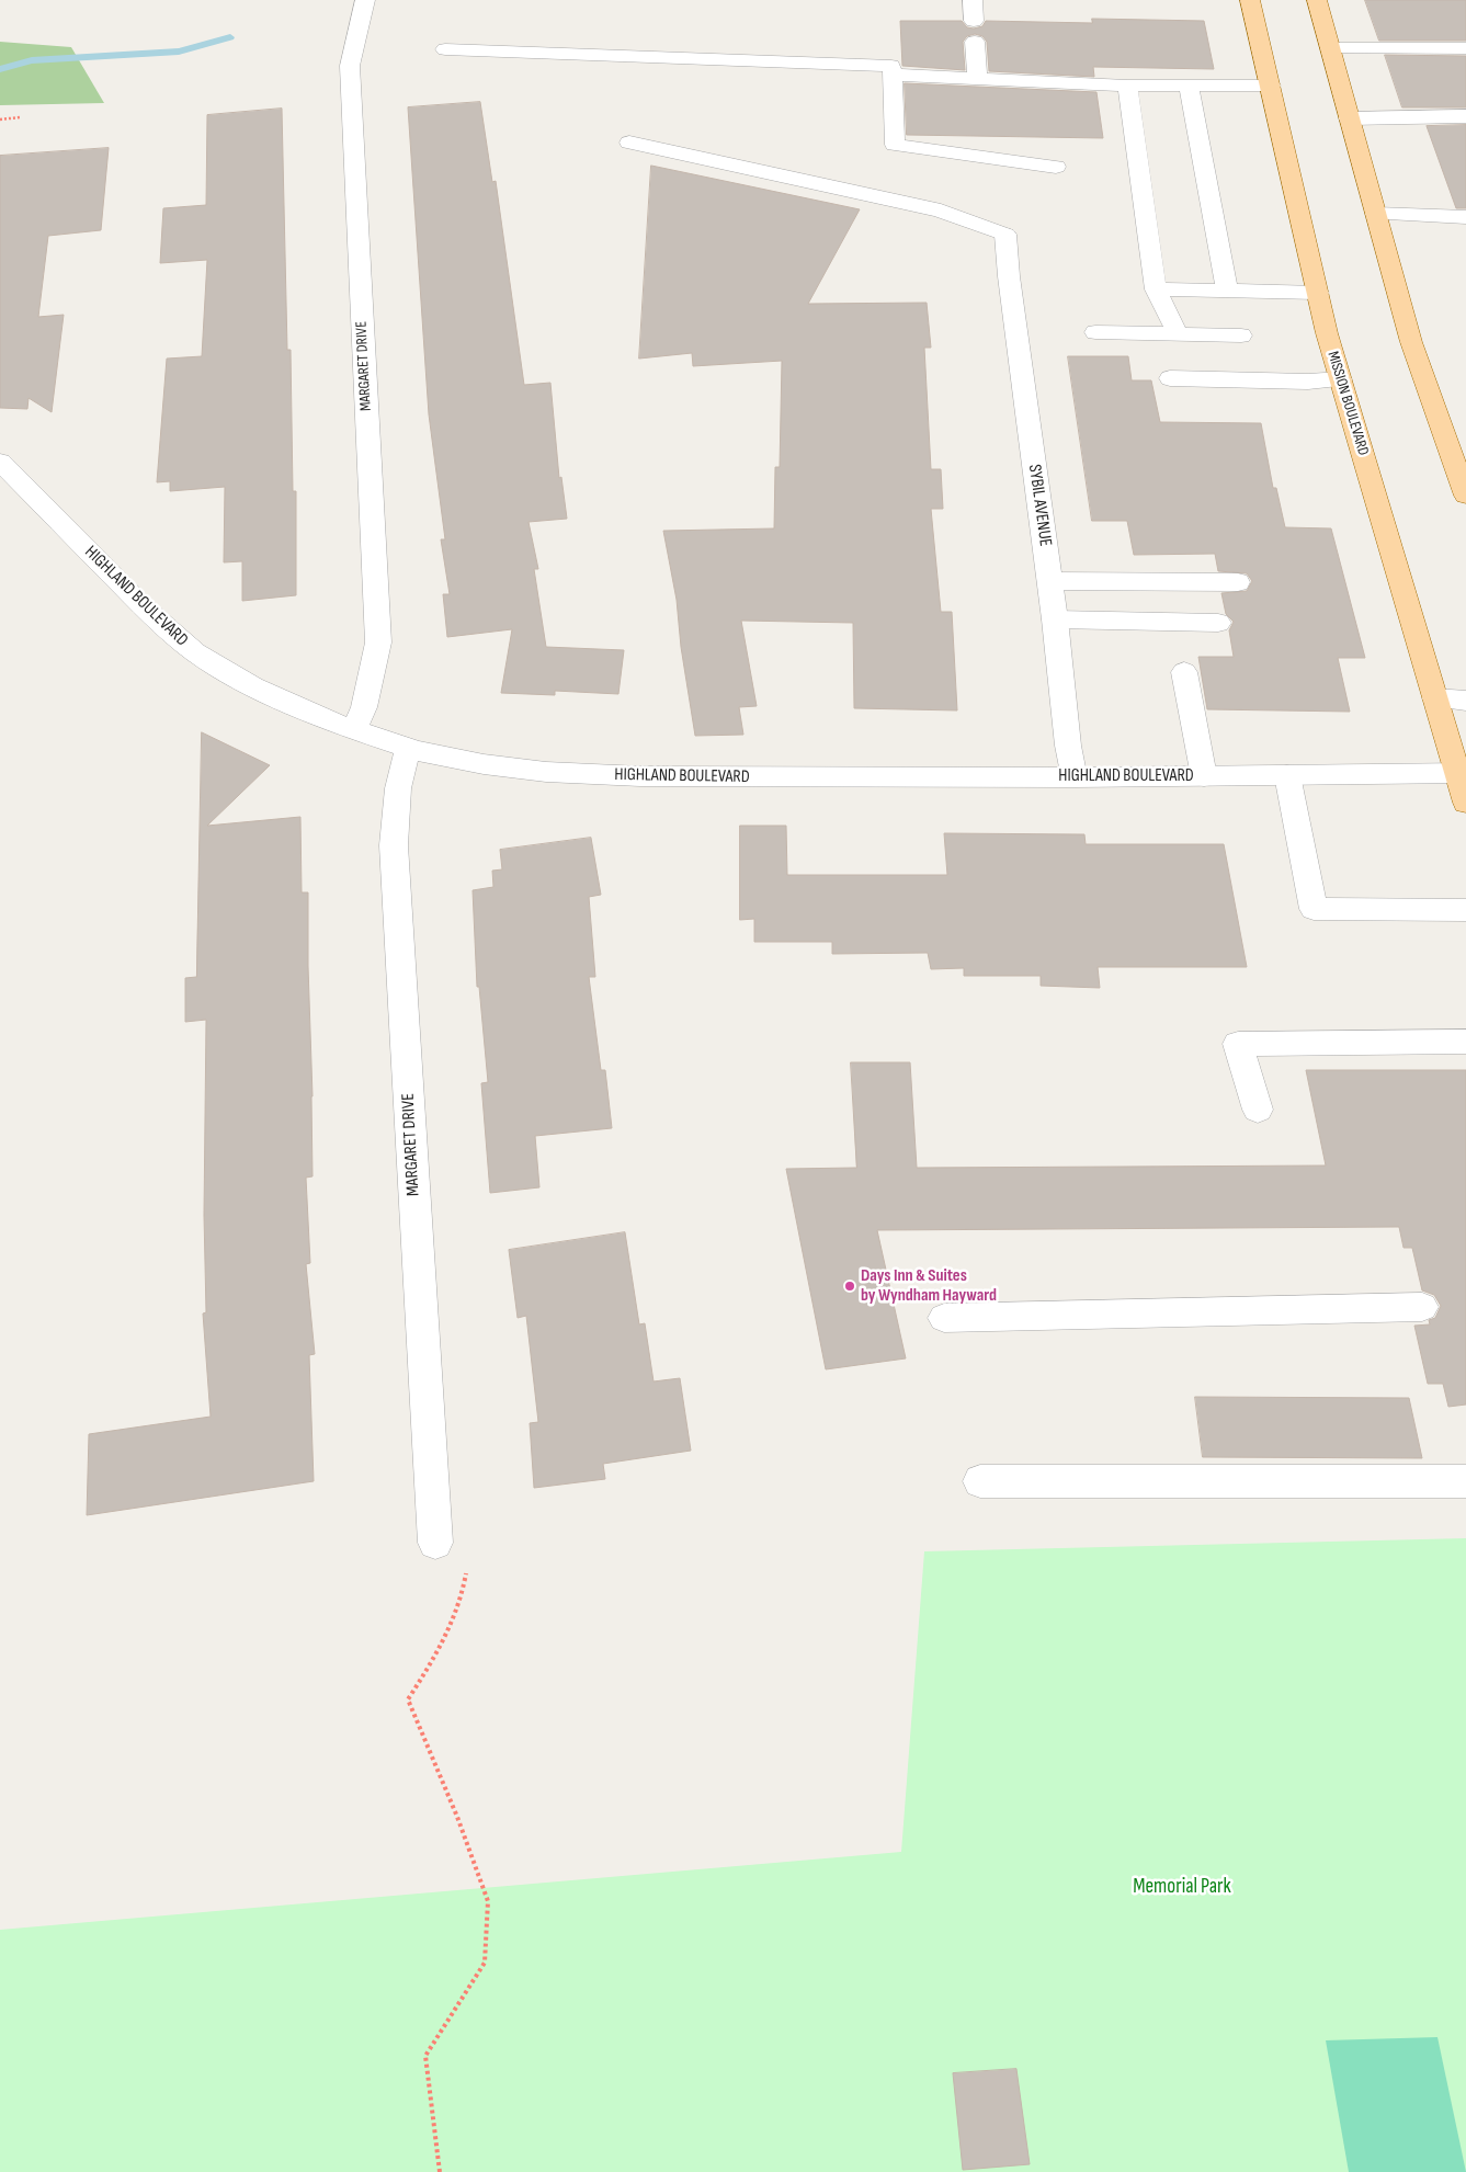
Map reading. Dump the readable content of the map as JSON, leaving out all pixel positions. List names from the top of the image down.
{
  "streets": {
    "main road": ["MISSION BOULEVARD"],
    "street": ["MARGARET DRIVE", "SYBIL AVENUE", "HIGHLAND BOULEVARD"]
  },
  "crossings": [
    ["MARGARET DRIVE", "HIGHLAND BOULEVARD"],
    ["MISSION BOULEVARD", "HIGHLAND BOULEVARD"],
    ["SYBIL AVENUE", "HIGHLAND BOULEVARD"]
  ],
  "parks": ["Memorial Park"],
  "places": ["Days Inn & Suites by Wyndham Hayward"]
}
